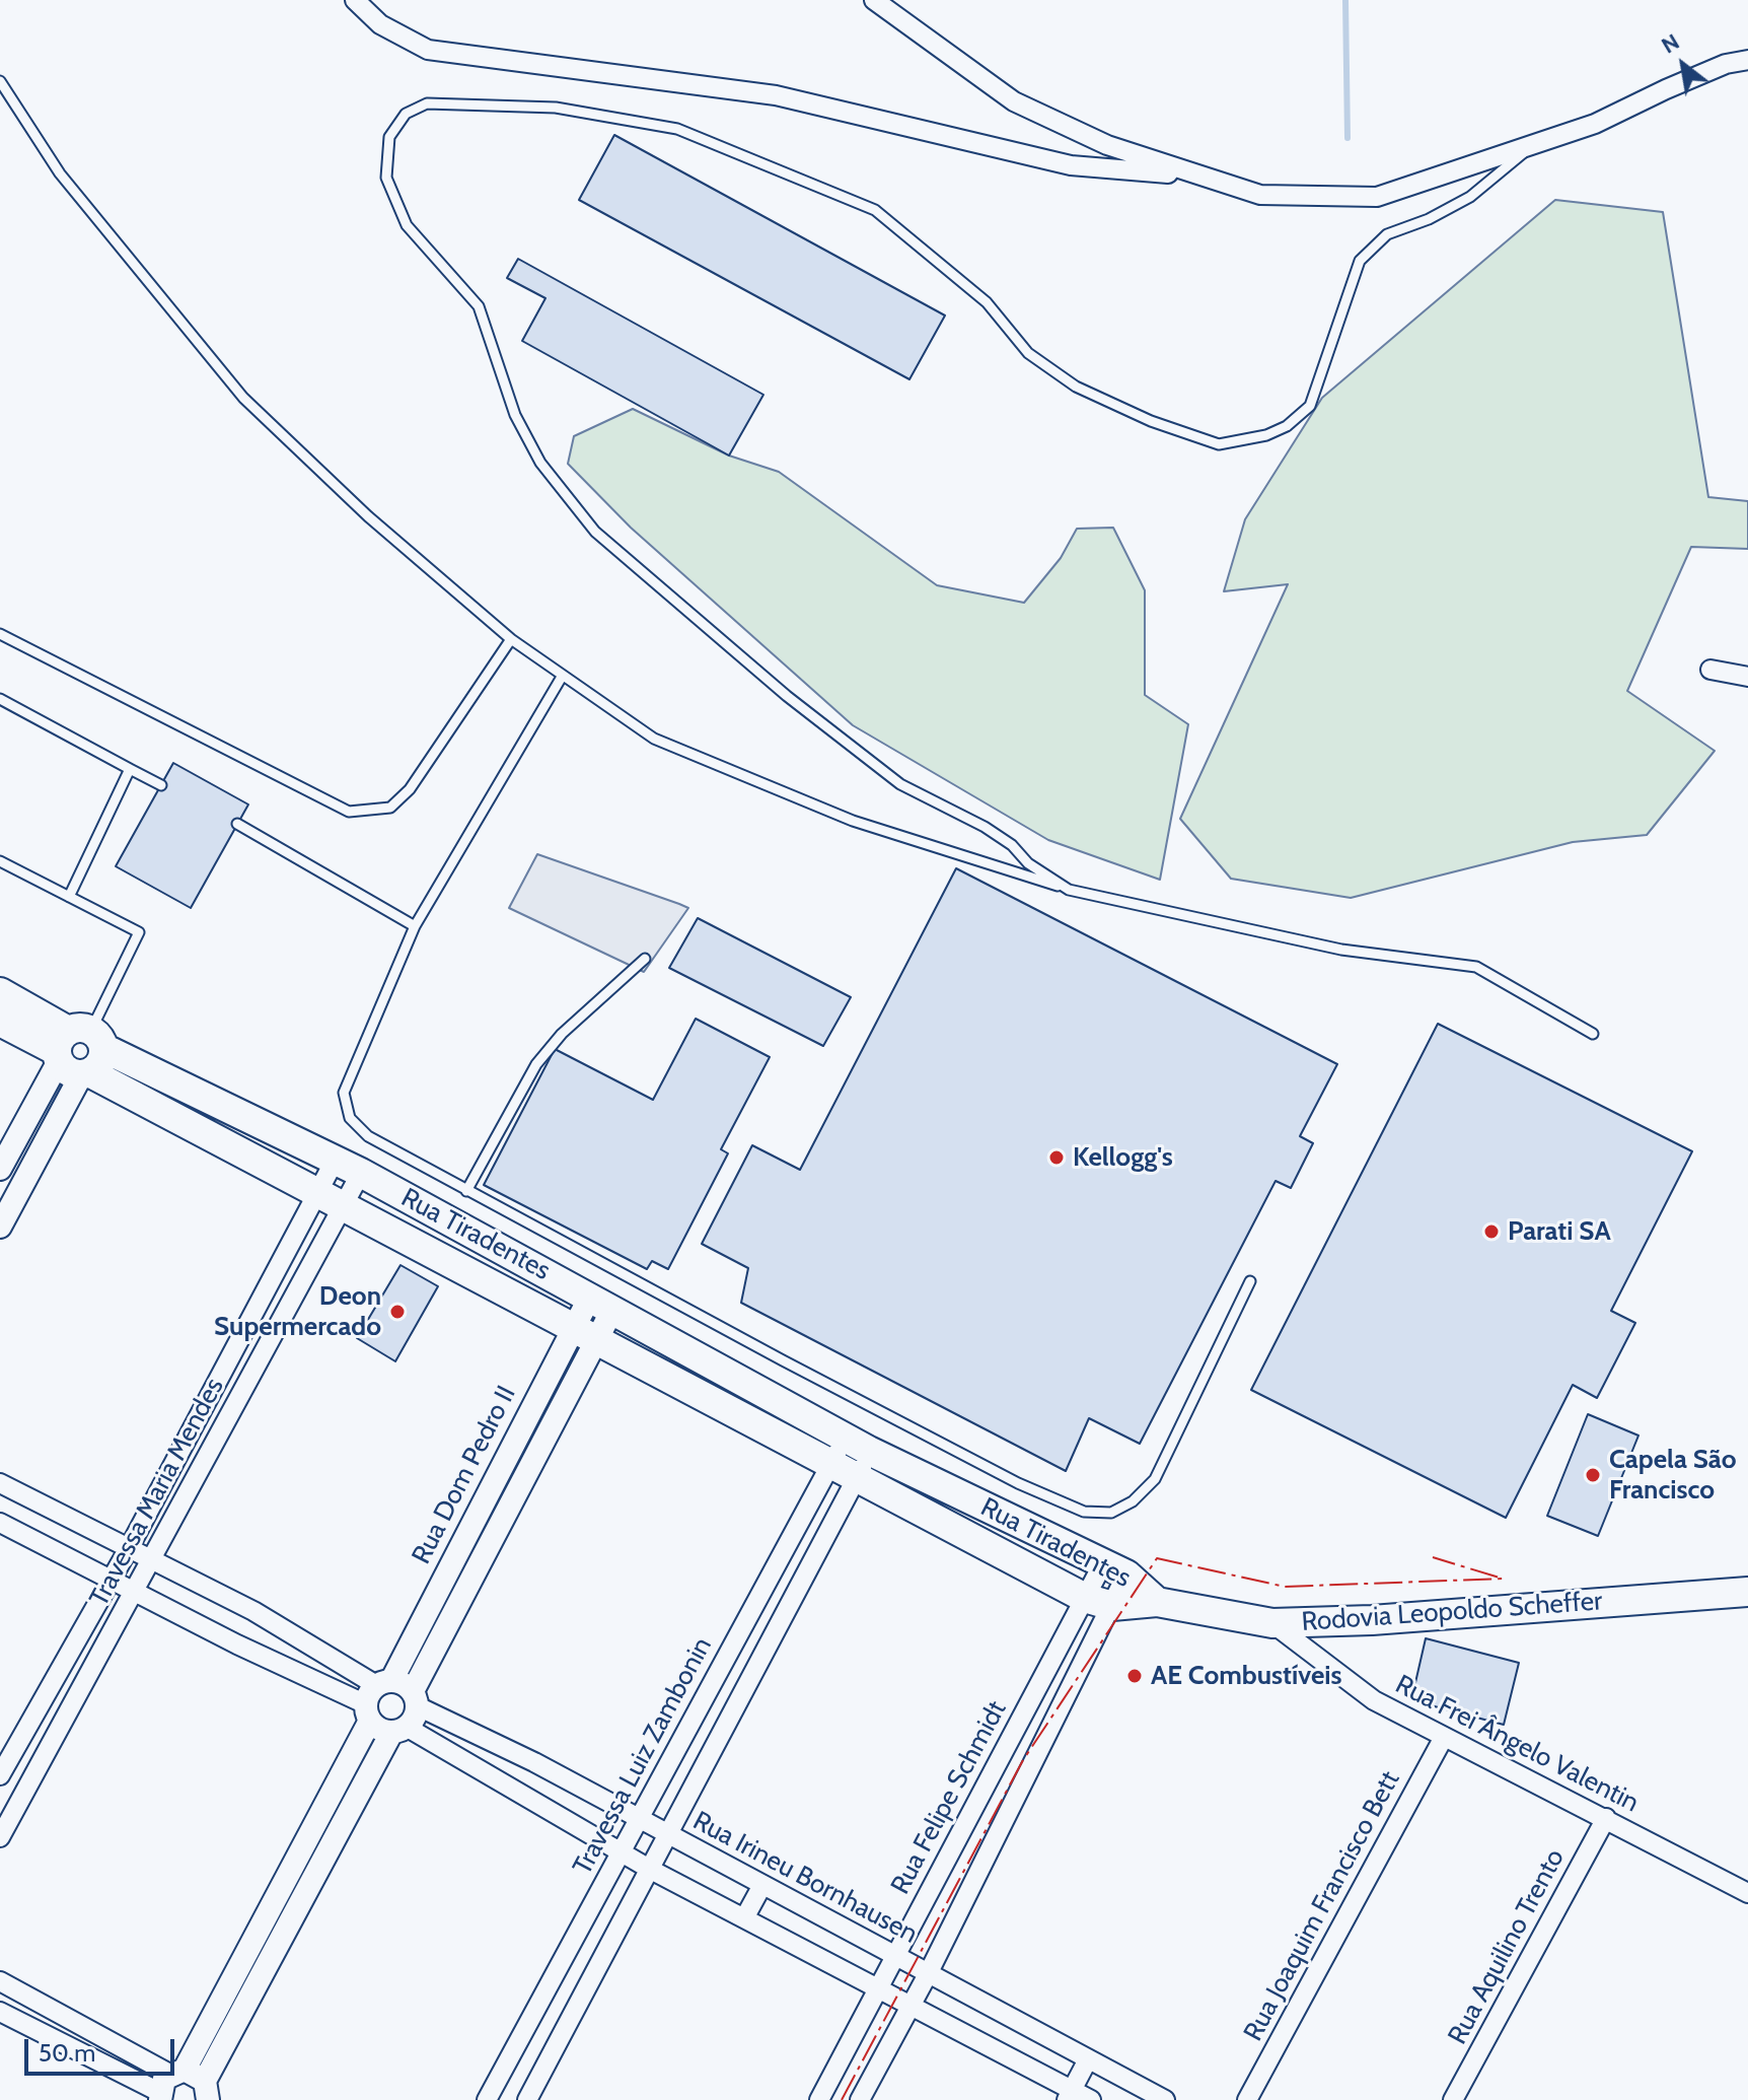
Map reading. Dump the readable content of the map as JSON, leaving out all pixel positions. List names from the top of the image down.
{
  "streets": {
    "main road": ["Rua Tiradentes", "Rodovia Leopoldo Scheffer"],
    "street": [
      "Rua Dom Pedro II",
      "Travessa Maria Mendes",
      "Rua Frei Ângelo Valentin",
      "Travessa Luiz Zambonin",
      "Rua Felipe Schmidt",
      "Rua Irineu Bornhausen",
      "Rua Joaquim Francisco Bett",
      "Rua Aquilino Trento"
    ]
  },
  "crossings": [
    ["Rua Tiradentes", "Rua Dom Pedro II"],
    ["Rua Tiradentes", "Travessa Maria Mendes"],
    ["Rua Tiradentes", "Rodovia Leopoldo Scheffer"],
    ["Rua Tiradentes", "Travessa Luiz Zambonin"],
    ["Rua Tiradentes", "Rua Felipe Schmidt"],
    ["Rua Dom Pedro II", "Rua Irineu Bornhausen"],
    ["Rodovia Leopoldo Scheffer", "Rua Frei Ângelo Valentin"],
    ["Rua Frei Ângelo Valentin", "Rua Joaquim Francisco Bett"],
    ["Rua Frei Ângelo Valentin", "Rua Aquilino Trento"],
    ["Travessa Luiz Zambonin", "Rua Irineu Bornhausen"],
    ["Rua Felipe Schmidt", "Rua Irineu Bornhausen"]
  ],
  "places": [
    "Kellogg's",
    "Parati SA",
    "Deon Supermercado",
    "Capela São Francisco",
    "AE Combustíveis"
  ],
  "scale_bar": "50 m",
  "north": "top left"
}
